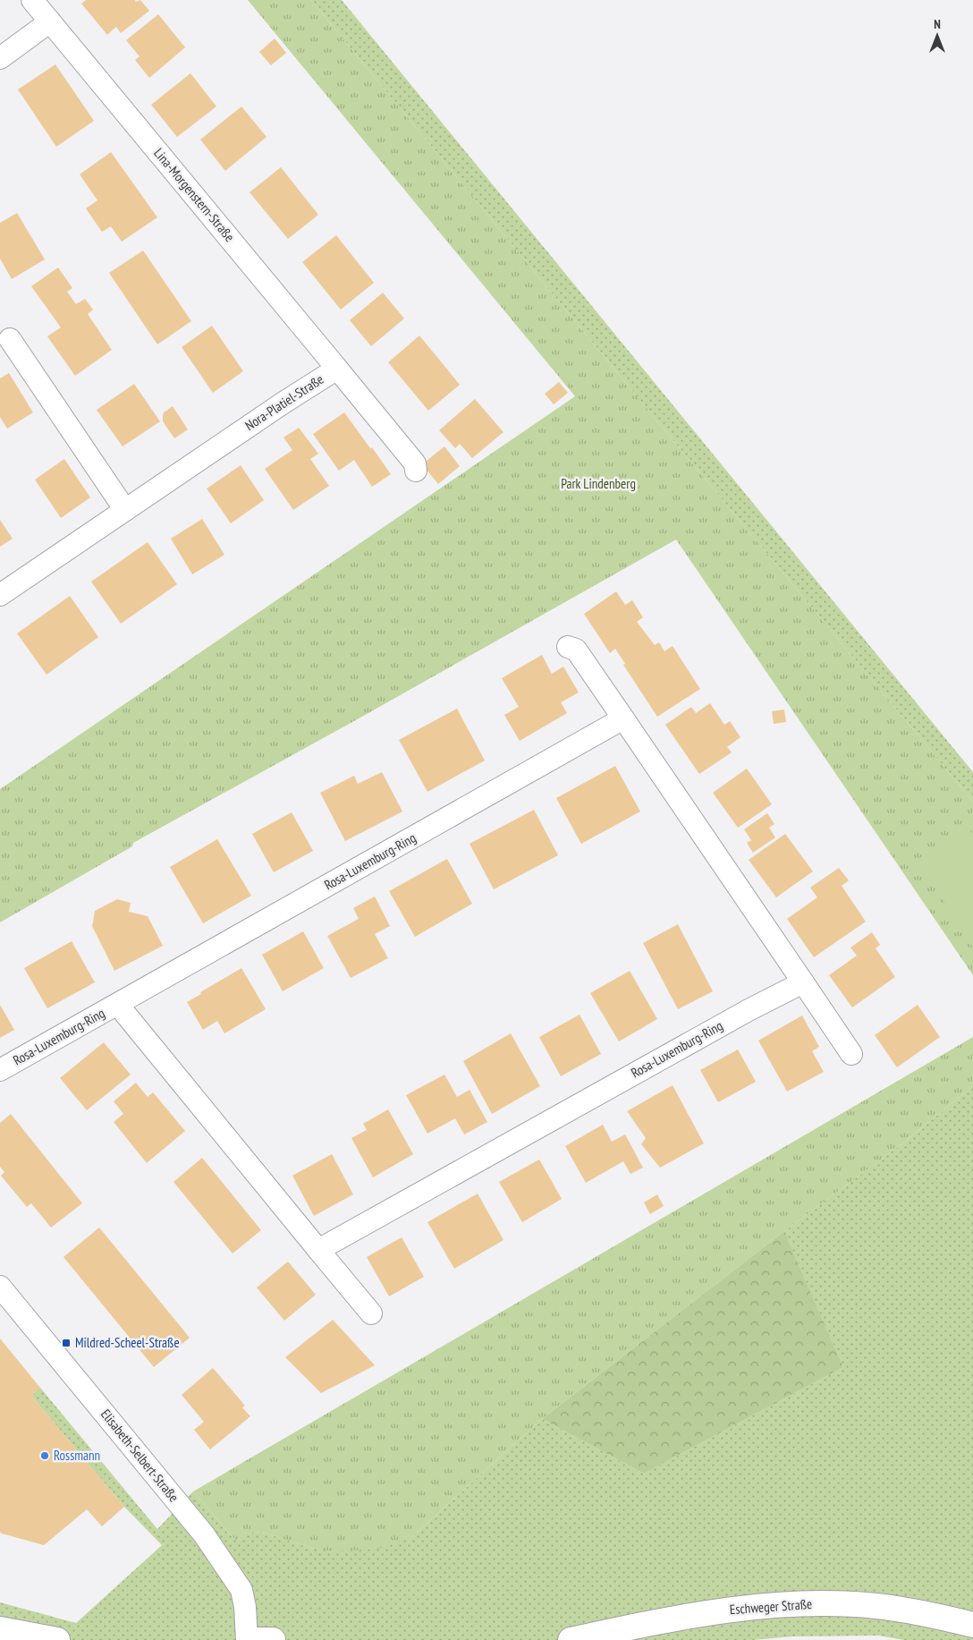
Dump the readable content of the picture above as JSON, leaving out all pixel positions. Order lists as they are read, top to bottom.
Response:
{
  "streets": {
    "main road": ["Eschweger Straße"],
    "street": [
      "Lina-Morgenstern-Straße",
      "Nora-Platiel-Straße",
      "Rosa-Luxemburg-Ring",
      "Elisabeth-Selbert-Straße"
    ]
  },
  "crossings": [
    ["Lina-Morgenstern-Straße", "Nora-Platiel-Straße"]
  ],
  "parks": ["Park Lindenberg"],
  "places": {
    "transit": ["Mildred-Scheel-Straße"],
    "other": ["Rossmann"]
  },
  "north": "top"
}
